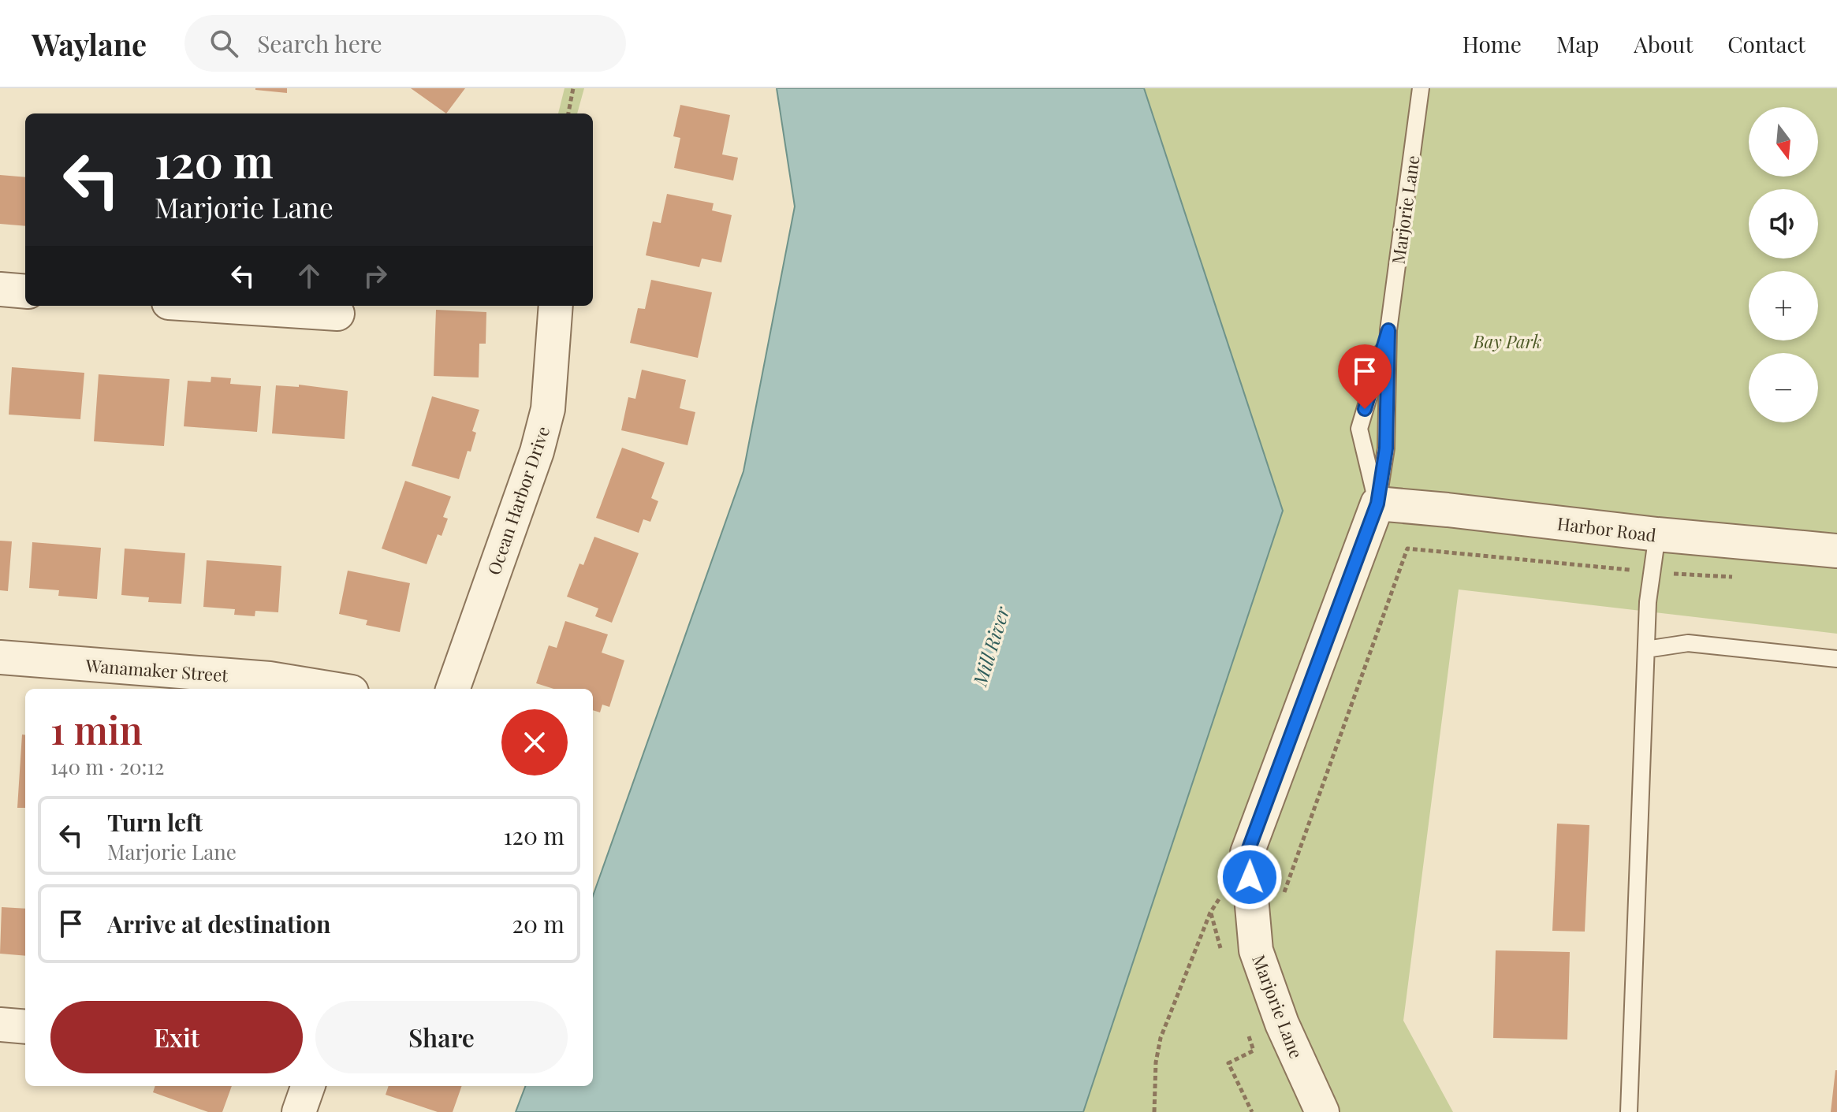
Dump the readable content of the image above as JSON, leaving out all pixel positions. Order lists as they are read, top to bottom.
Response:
{
  "streets": {
    "street": [
      "Marjorie Lane",
      "Ocean Harbor Drive",
      "Harbor Road",
      "Wanamaker Street"
    ]
  },
  "crossings": [
    ["Marjorie Lane", "Harbor Road"]
  ],
  "water": ["Mill River"],
  "parks": ["Bay Park"],
  "north": "bottom",
  "page": {
    "header": "Waylane",
    "search": "Search here",
    "nav": [
      "Home",
      "Map",
      "About",
      "Contact"
    ],
    "map_buttons": ["+", "−"],
    "turn": ["120 m", "Marjorie Lane"],
    "heading": ["1 min", "140 m · 20:12"],
    "list": [
      {
        "name": "Turn left",
        "note": "Marjorie Lane",
        "value": "120 m"
      },
      {
        "name": "Arrive at destination",
        "value": "20 m"
      }
    ],
    "buttons": ["Exit", "Share"]
  }
}
